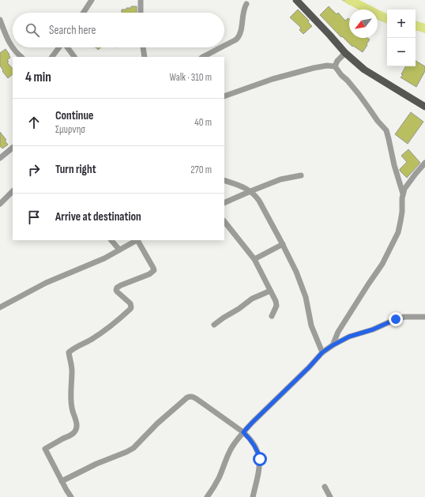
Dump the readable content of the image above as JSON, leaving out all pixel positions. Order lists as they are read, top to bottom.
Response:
{
  "north": "bottom left",
  "page": {
    "map_buttons": ["+", "−"],
    "search": "Search here",
    "heading": ["4 min", "Walk · 310 m"],
    "list": [
      ["Continue", "Σμυρνησ", "40 m"],
      ["Turn right", "270 m"],
      "Arrive at destination"
    ]
  }
}
